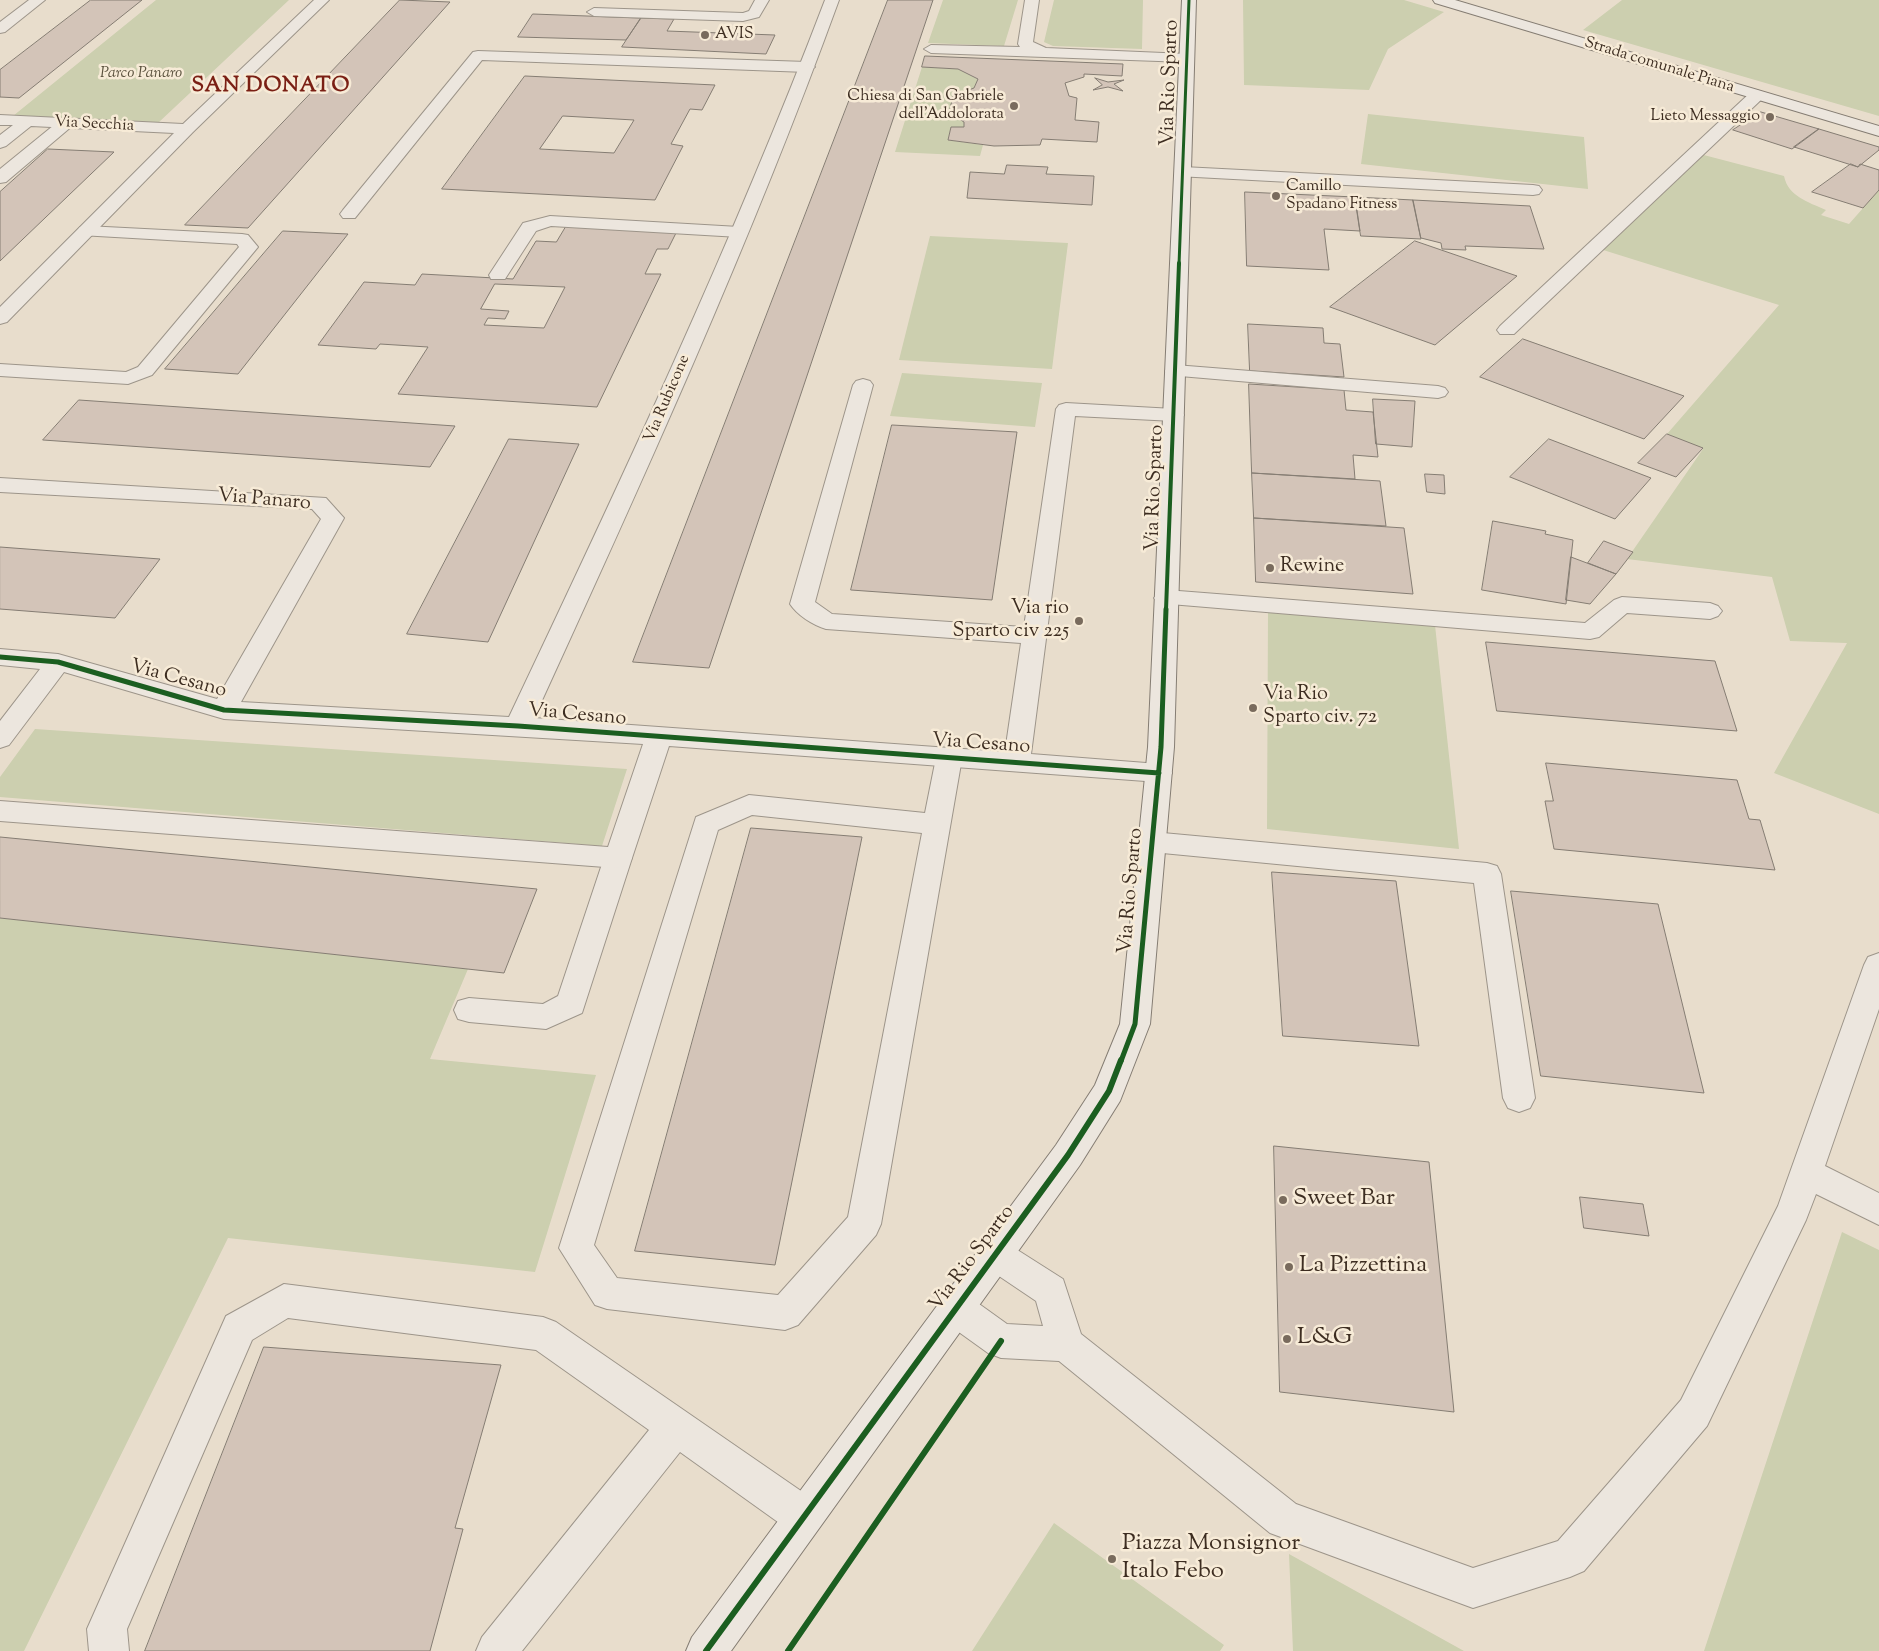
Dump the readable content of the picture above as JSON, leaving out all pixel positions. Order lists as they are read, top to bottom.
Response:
{
  "streets": {
    "street": [
      "Strada comunale Piana",
      "Via Rio Sparto",
      "Via Secchia",
      "Via Rubicone",
      "Via Panaro",
      "Via Cesano"
    ]
  },
  "crossings": [
    ["Via Rio Sparto", "Via Cesano"],
    ["Via Rubicone", "Via Cesano"],
    ["Via Panaro", "Via Cesano"]
  ],
  "districts": ["SAN DONATO"],
  "parks": ["Parco Panaro"],
  "places": [
    "AVIS",
    "Chiesa di San Gabriele dell'Addolorata",
    "Lieto Messaggio",
    "Camillo Spadano Fitness",
    "Rewine",
    "Via rio Sparto civ 225",
    "Via Rio Sparto civ. 72",
    "Sweet Bar",
    "La Pizzettina",
    "L&G",
    "Piazza Monsignor Italo Febo"
  ]
}
